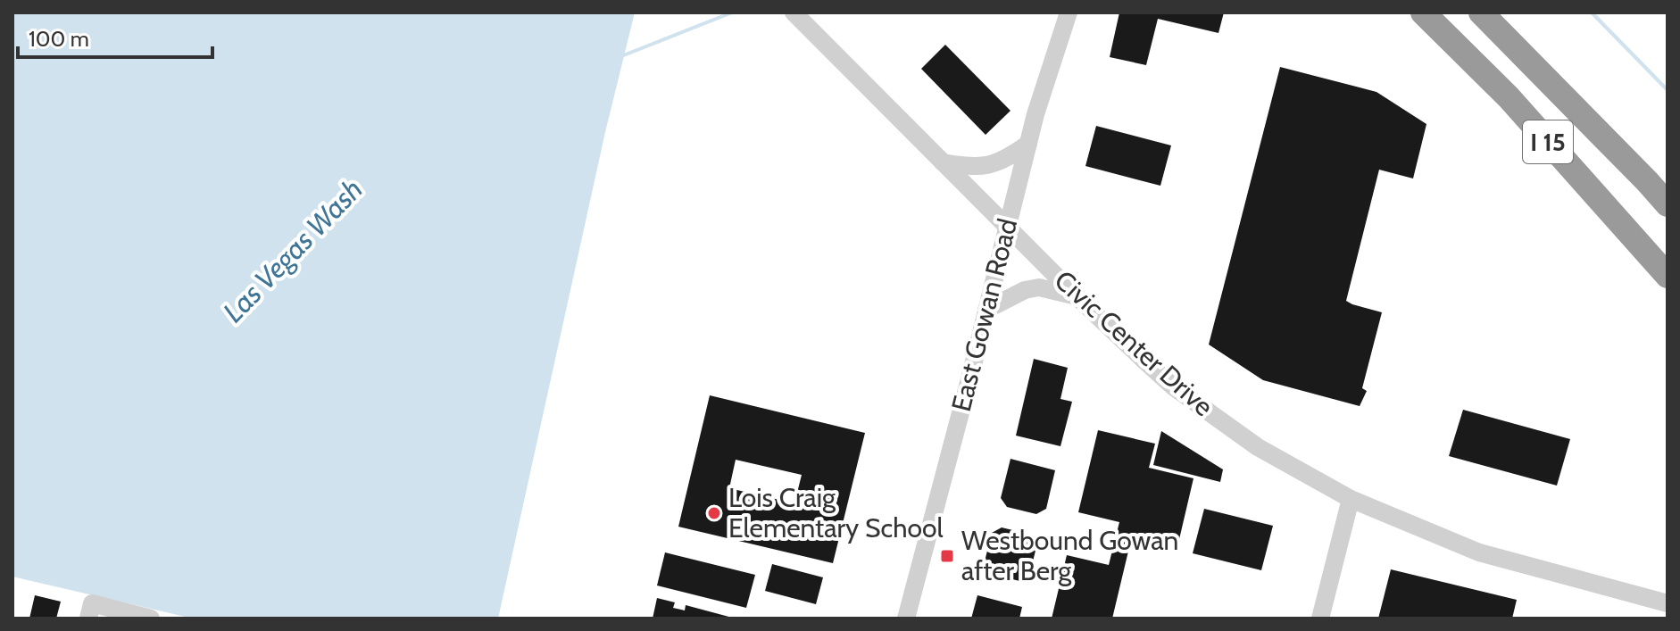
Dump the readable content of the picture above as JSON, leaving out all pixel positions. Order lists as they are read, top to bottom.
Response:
{
  "streets": {
    "highway": ["I 15"],
    "street": ["East Gowan Road", "Civic Center Drive"]
  },
  "crossings": [
    ["East Gowan Road", "Civic Center Drive"]
  ],
  "water": ["Las Vegas Wash"],
  "places": {
    "other": ["Lois Craig Elementary School"],
    "transit": ["Westbound Gowan after Berg"]
  },
  "scale_bar": "100 m"
}
